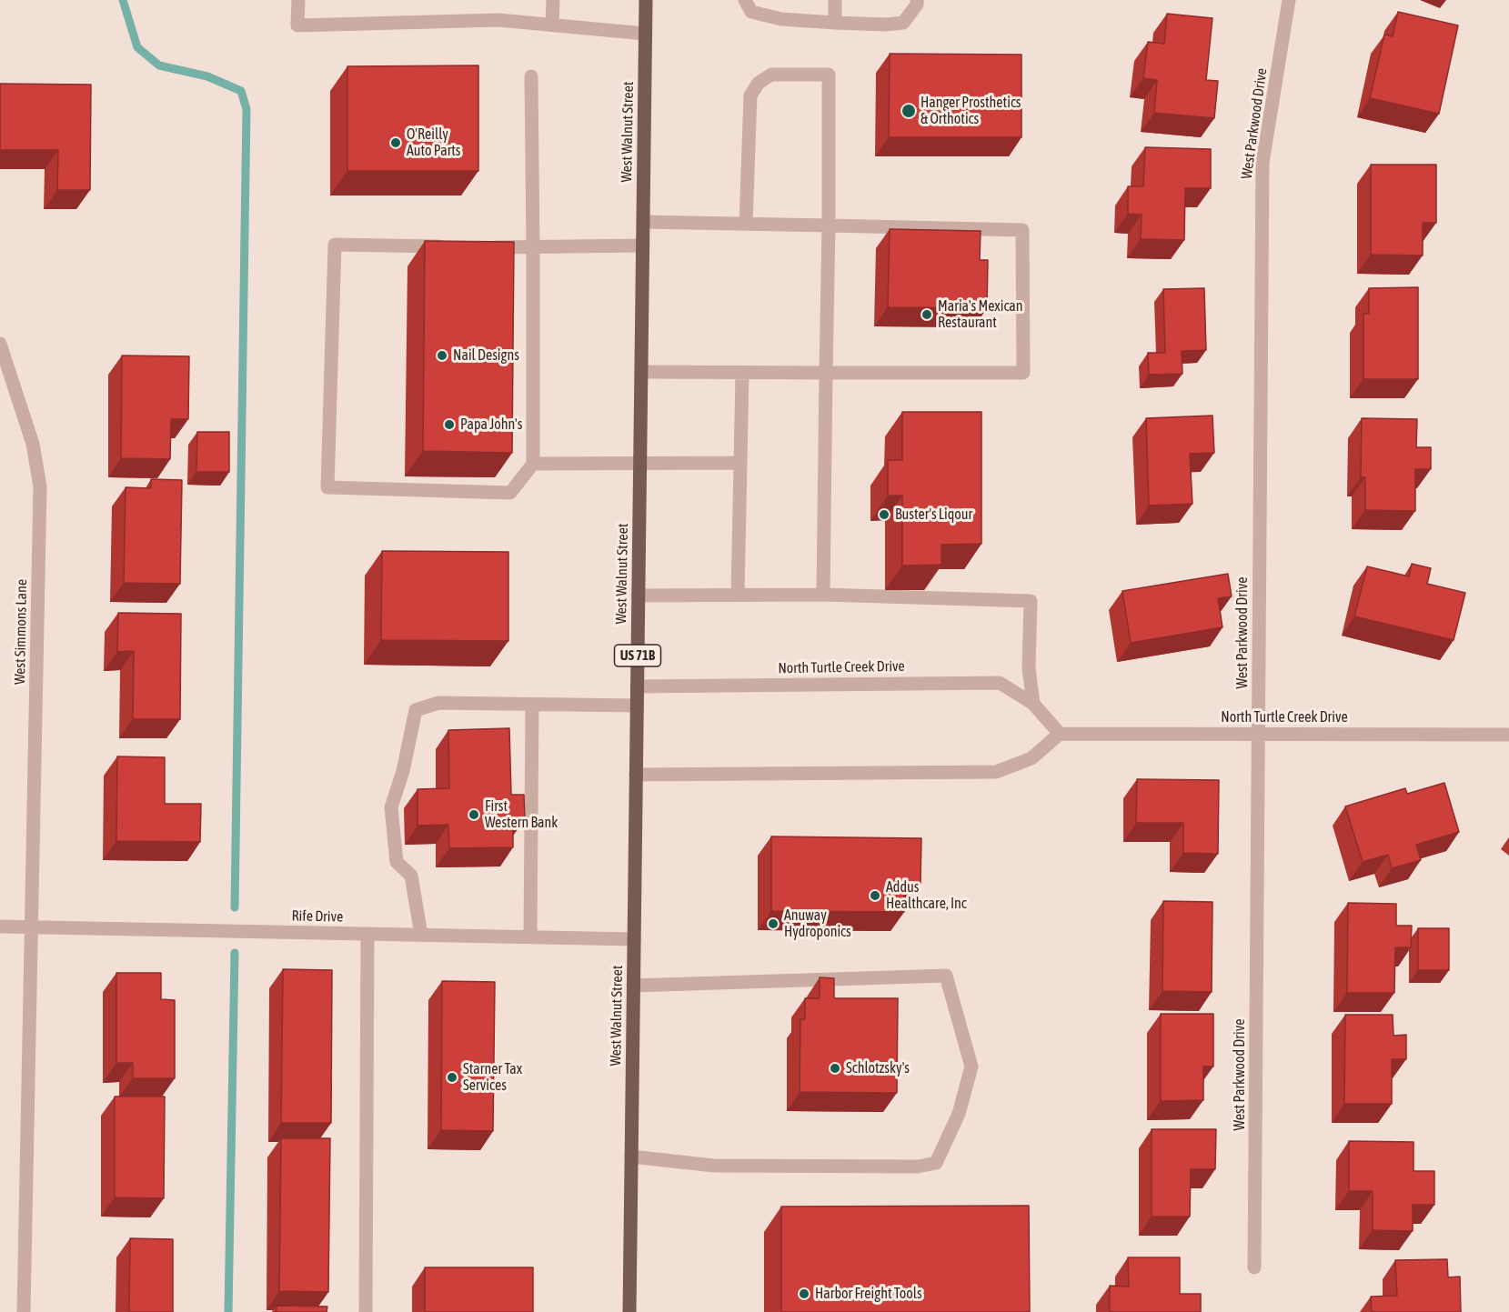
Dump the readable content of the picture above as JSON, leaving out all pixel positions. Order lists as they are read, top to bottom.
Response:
{
  "streets": {
    "main road": ["West Walnut Street", "US 71B"],
    "street": [
      "West Parkwood Drive",
      "West Simmons Lane",
      "North Turtle Creek Drive",
      "Rife Drive"
    ]
  },
  "crossings": [
    ["West Parkwood Drive", "North Turtle Creek Drive"],
    ["West Walnut Street", "North Turtle Creek Drive"],
    ["West Walnut Street", "Rife Drive"],
    ["West Simmons Lane", "Rife Drive"]
  ],
  "places": [
    "Hanger Prosthetics & Orthotics",
    "O'Reilly Auto Parts",
    "Maria's Mexican Restaurant",
    "Nail Designs",
    "Papa John's",
    "Buster's Liqour",
    "First Western Bank",
    "Addus Healthcare, Inc",
    "Anuway Hydroponics",
    "Schlotzsky's",
    "Starner Tax Services",
    "Harbor Freight Tools"
  ]
}
